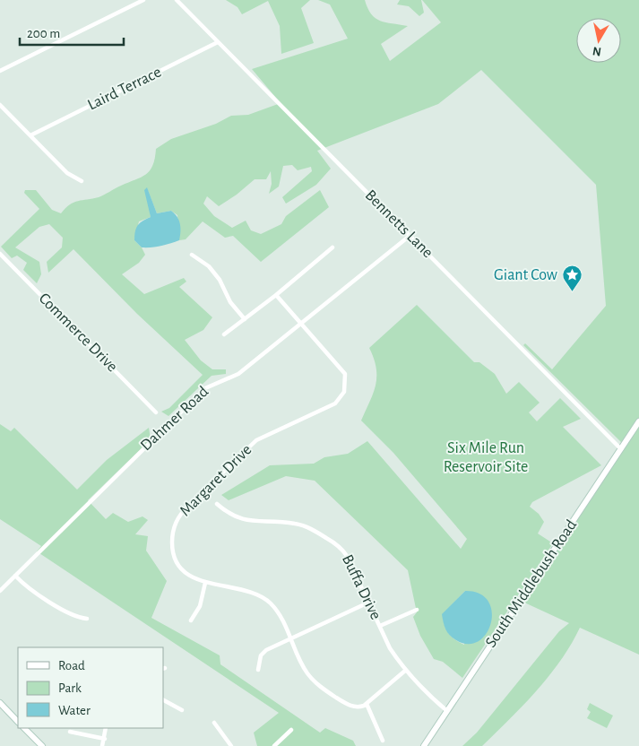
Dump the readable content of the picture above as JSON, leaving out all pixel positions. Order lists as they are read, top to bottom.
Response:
{
  "streets": {
    "street": [
      "Laird Terrace",
      "Bennetts Lane",
      "Commerce Drive",
      "Dahmer Road",
      "Margaret Drive",
      "South Middlebush Road",
      "Buffa Drive"
    ]
  },
  "crossings": [
    ["Laird Terrace", "Bennetts Lane"],
    ["Bennetts Lane", "Dahmer Road"],
    ["Bennetts Lane", "South Middlebush Road"],
    ["Dahmer Road", "Margaret Drive"],
    ["South Middlebush Road", "Buffa Drive"]
  ],
  "parks": ["Six Mile Run Reservoir Site"],
  "places": {
    "place": ["Giant Cow"]
  },
  "legend": ["Road", "Park", "Water"],
  "scale_bar": "200 m",
  "north": "bottom"
}
